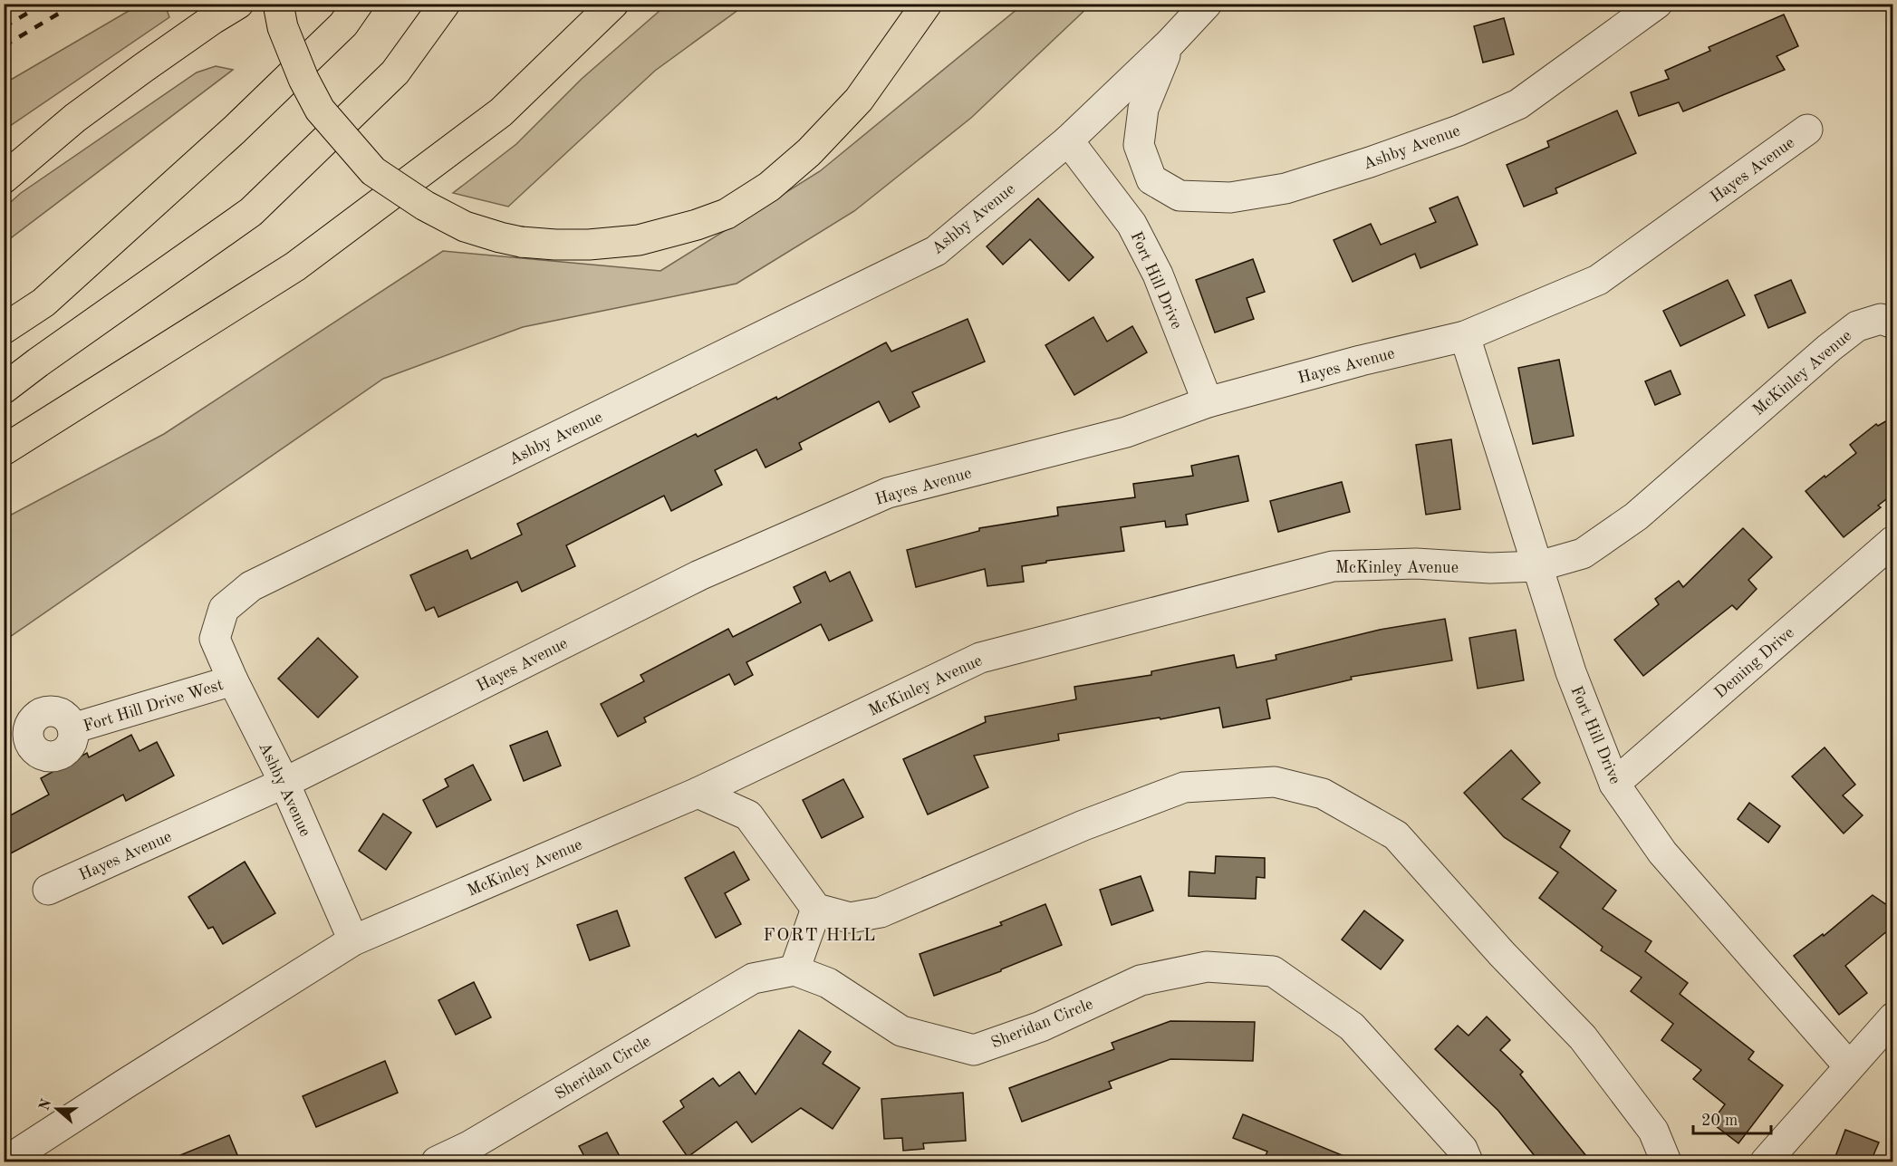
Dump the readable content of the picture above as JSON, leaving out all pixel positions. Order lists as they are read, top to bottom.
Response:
{
  "streets": {
    "street": [
      "Ashby Avenue",
      "Hayes Avenue",
      "Fort Hill Drive",
      "McKinley Avenue",
      "Deming Drive",
      "Fort Hill Drive West",
      "Sheridan Circle"
    ]
  },
  "crossings": [
    ["Ashby Avenue", "Hayes Avenue"],
    ["Ashby Avenue", "Fort Hill Drive"],
    ["Ashby Avenue", "McKinley Avenue"],
    ["Ashby Avenue", "Fort Hill Drive West"],
    ["Hayes Avenue", "Fort Hill Drive"],
    ["Fort Hill Drive", "McKinley Avenue"],
    ["Fort Hill Drive", "Deming Drive"]
  ],
  "districts": ["FORT HILL"],
  "scale_bar": "20 m",
  "north": "left"
}
